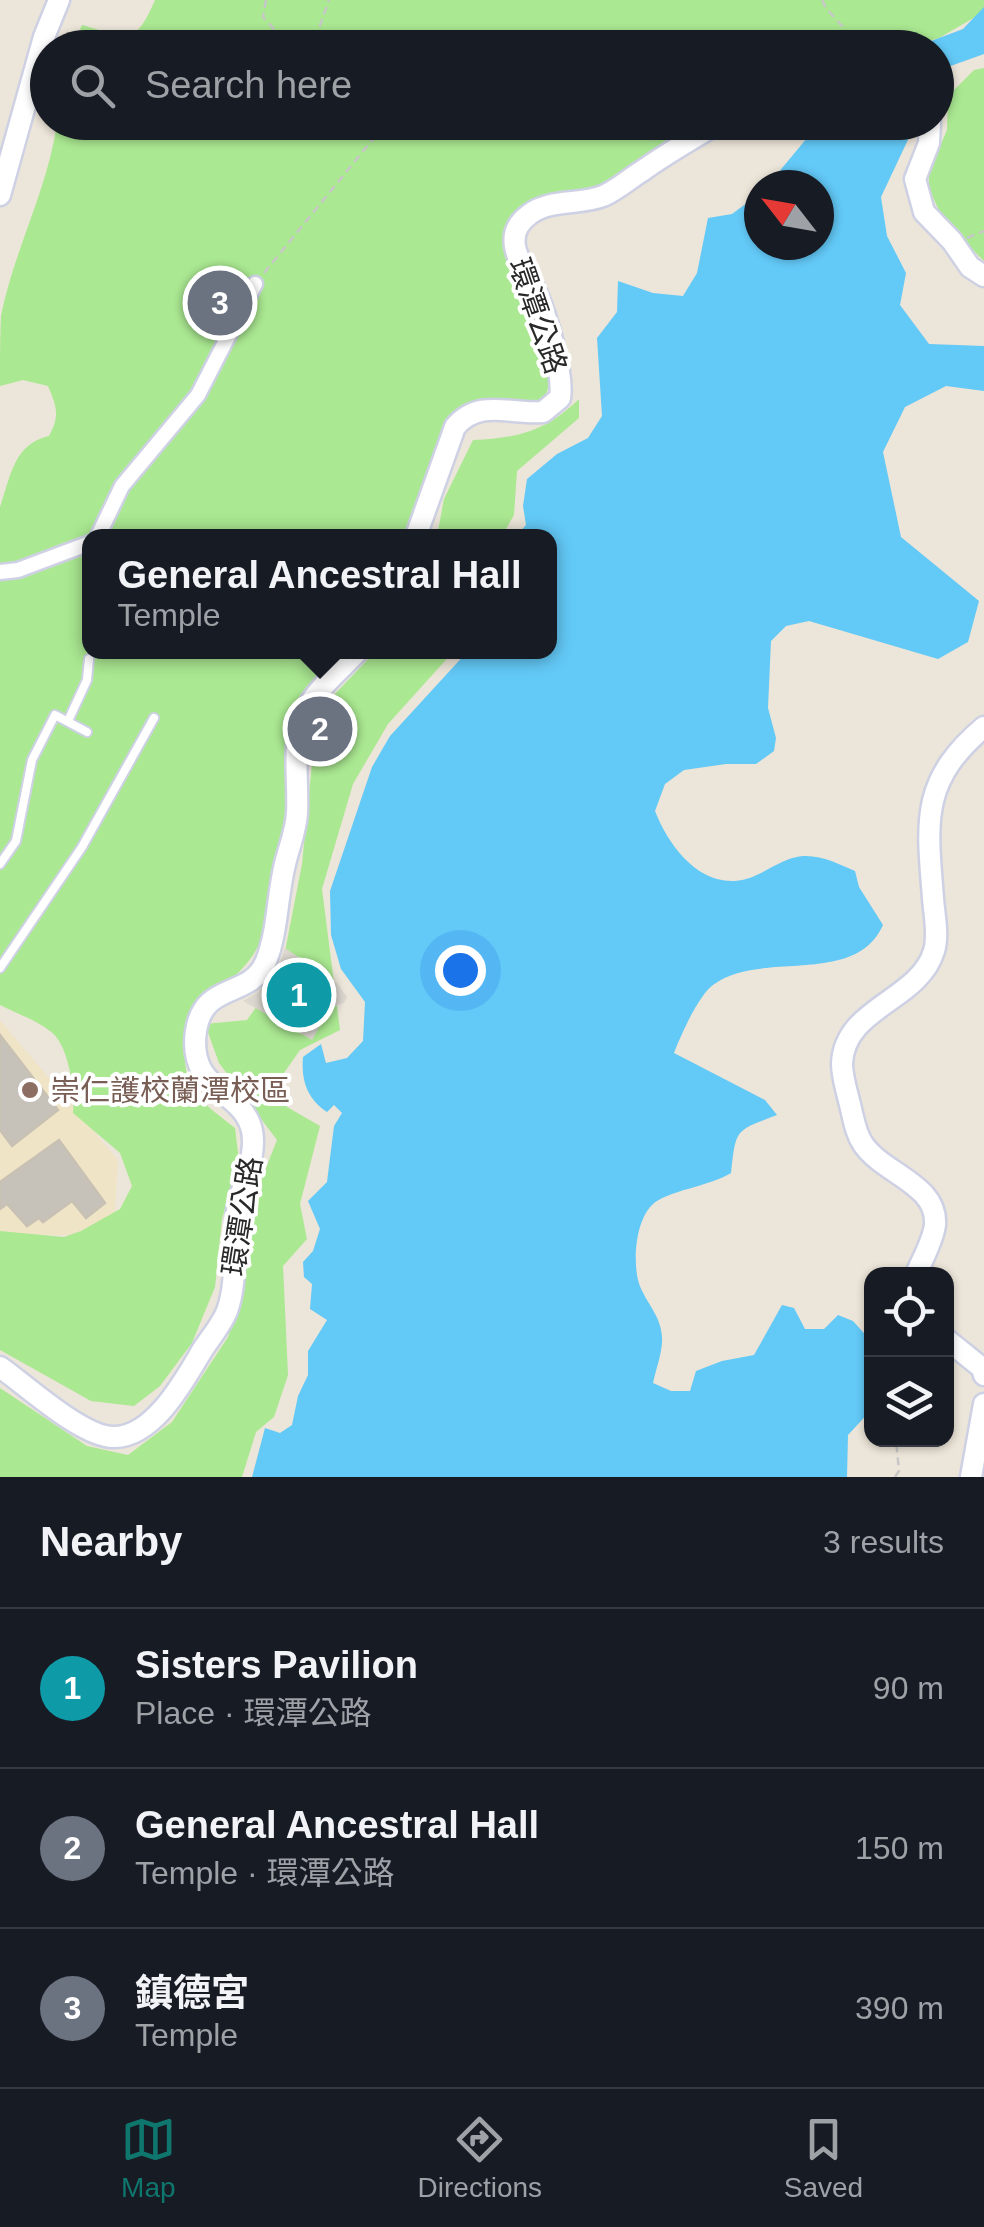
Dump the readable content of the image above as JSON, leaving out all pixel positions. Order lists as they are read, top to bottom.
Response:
{
  "streets": {
    "street": ["環潭公路"]
  },
  "places": ["崇仁護校蘭潭校區"],
  "north": "top left",
  "page": {
    "search": "Search here",
    "pins": ["3", "2", "1"],
    "popup": ["General Ancestral Hall", "Temple"],
    "heading": ["Nearby", "3 results"],
    "list": [
      {
        "mark": "1",
        "name": "Sisters Pavilion",
        "note": "Place · 環潭公路",
        "value": "90 m"
      },
      {
        "mark": "2",
        "name": "General Ancestral Hall",
        "note": "Temple · 環潭公路",
        "value": "150 m"
      },
      {
        "mark": "3",
        "name": "鎮德宮",
        "note": "Temple",
        "value": "390 m"
      }
    ],
    "nav": ["Map", "Directions", "Saved"]
  }
}
